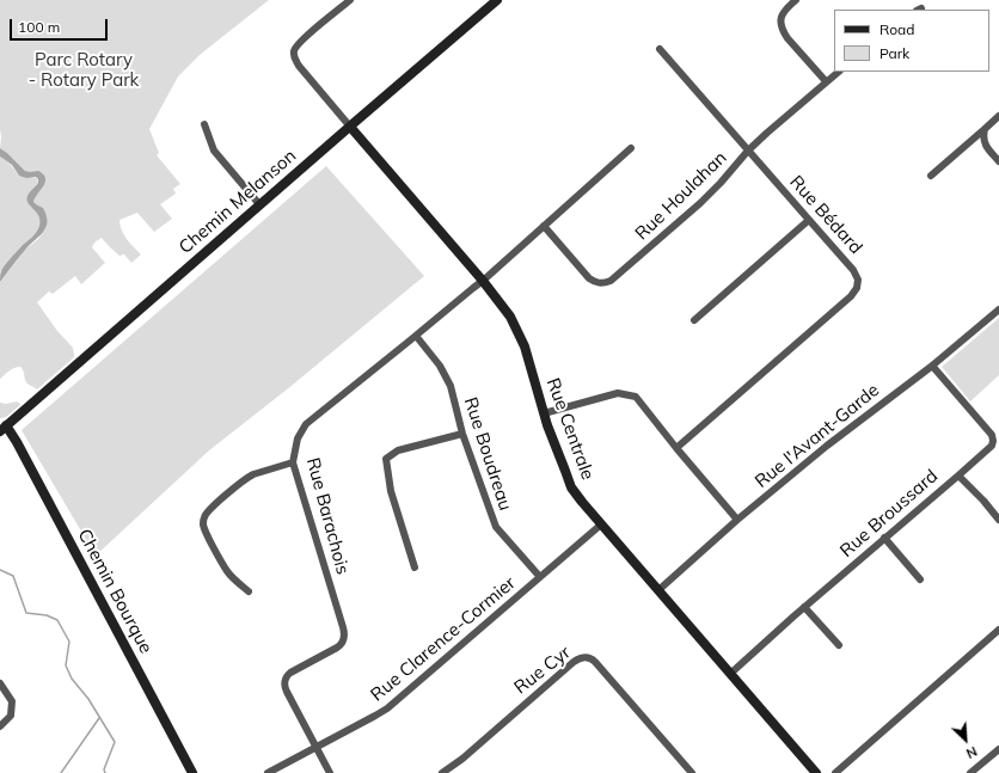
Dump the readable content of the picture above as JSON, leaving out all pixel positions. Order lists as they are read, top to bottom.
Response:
{
  "streets": {
    "street": [
      "Rue Houlahan",
      "Chemin Melanson",
      "Rue Bédard",
      "Rue Centrale",
      "Rue l'Avant-Garde",
      "Rue Boudreau",
      "Rue Broussard",
      "Rue Barachois",
      "Chemin Bourque",
      "Rue Clarence-Cormier",
      "Rue Cyr"
    ]
  },
  "crossings": [
    ["Rue Houlahan", "Rue Bédard"],
    ["Rue Houlahan", "Rue Barachois"],
    ["Chemin Melanson", "Rue Centrale"],
    ["Chemin Melanson", "Chemin Bourque"],
    ["Rue Centrale", "Rue l'Avant-Garde"],
    ["Rue Centrale", "Rue Broussard"],
    ["Rue Centrale", "Rue Barachois"],
    ["Rue Centrale", "Rue Clarence-Cormier"],
    ["Rue l'Avant-Garde", "Rue Broussard"],
    ["Rue Boudreau", "Rue Barachois"],
    ["Rue Boudreau", "Rue Clarence-Cormier"],
    ["Rue Barachois", "Rue Clarence-Cormier"]
  ],
  "parks": ["Parc Rotary - Rotary Park"],
  "legend": ["Road", "Park"],
  "scale_bar": "100 m",
  "north": "bottom right"
}
